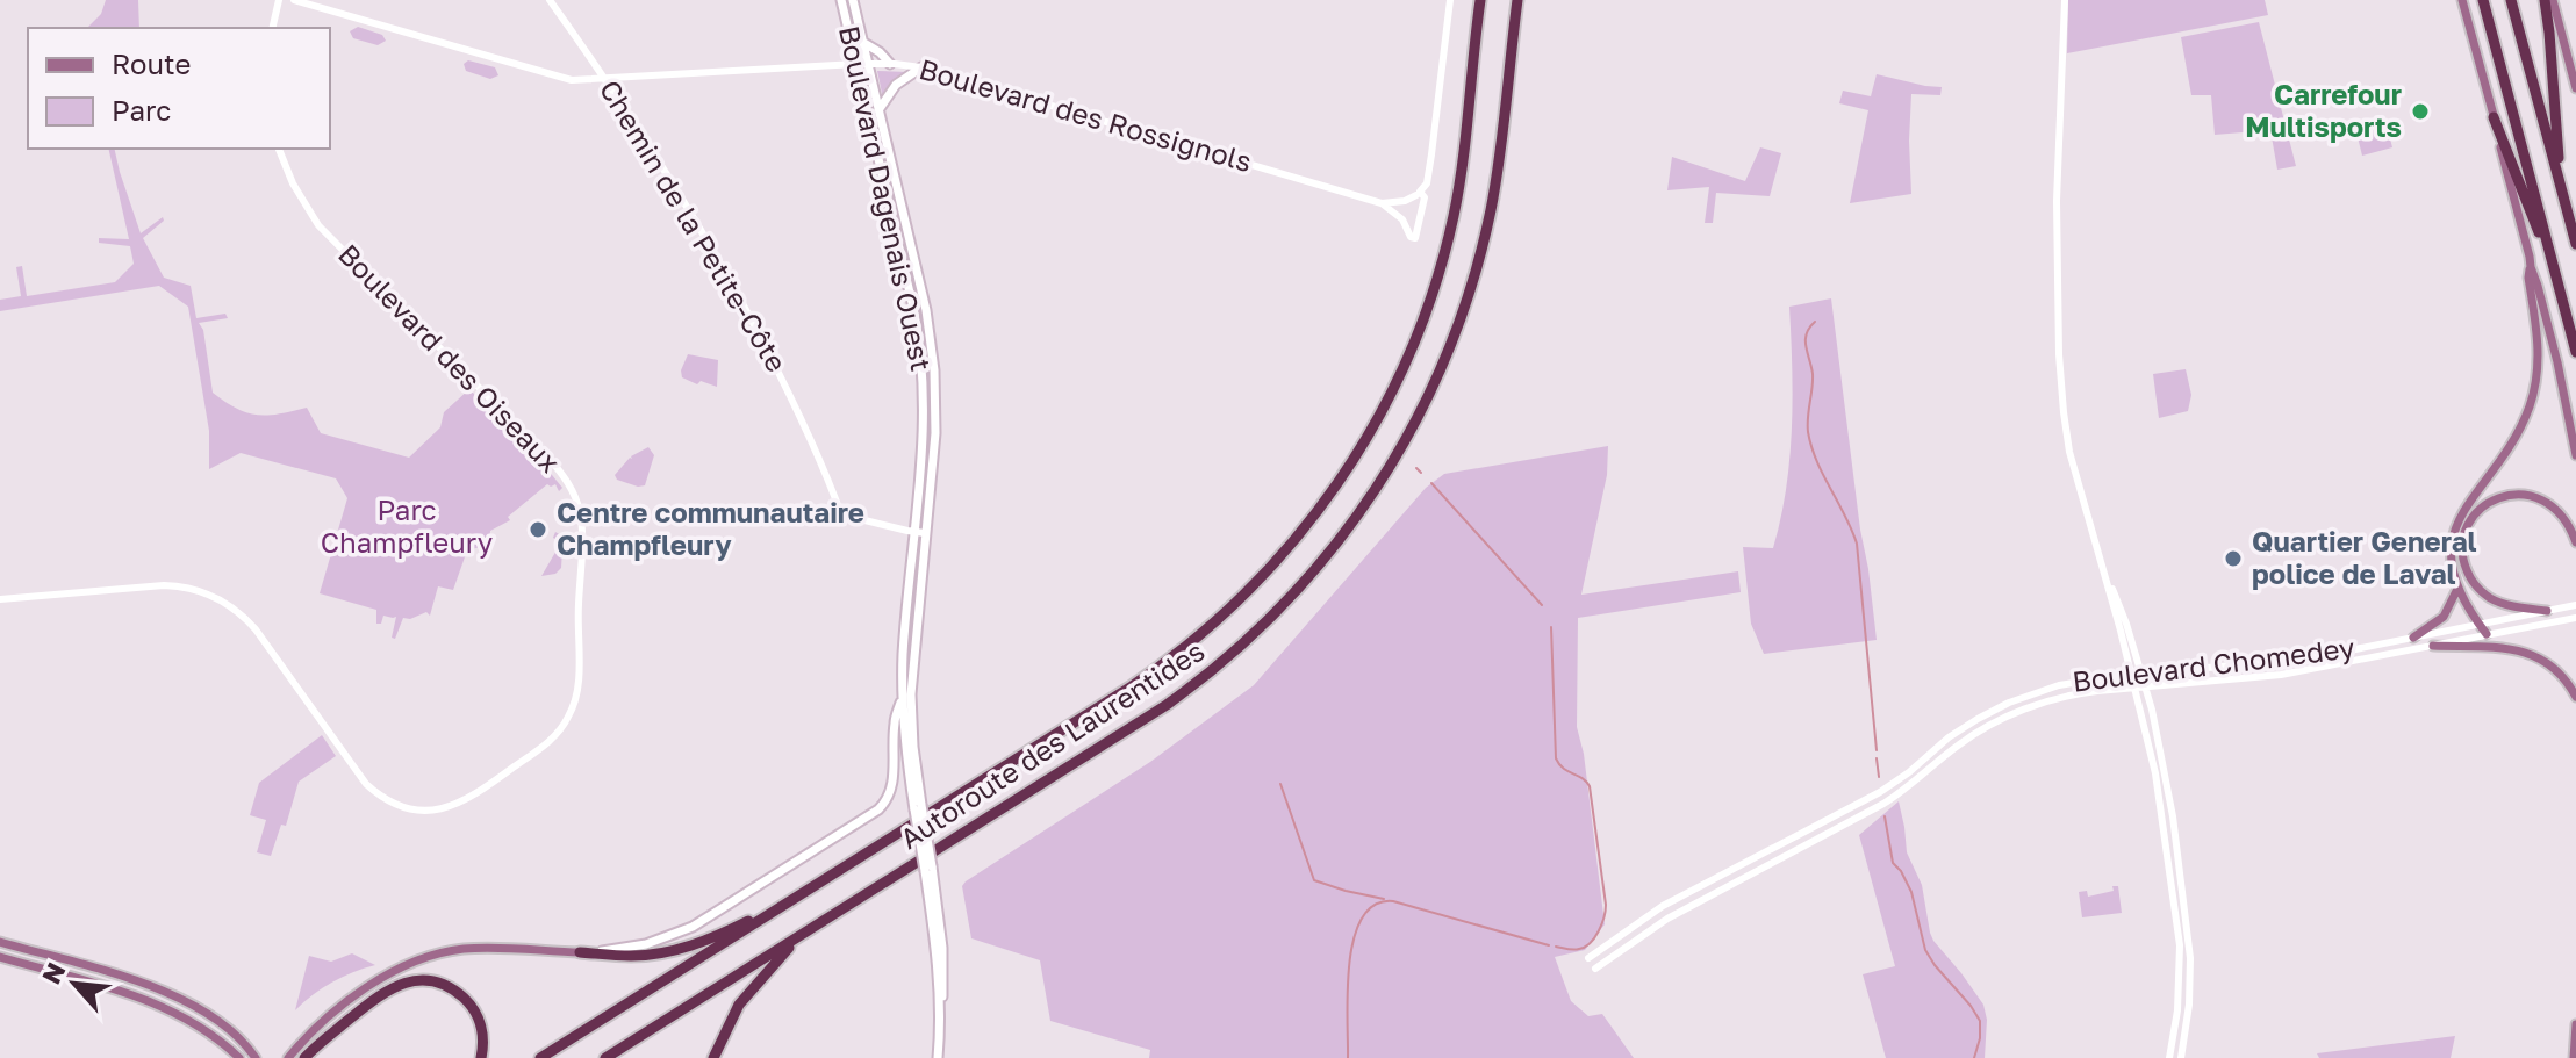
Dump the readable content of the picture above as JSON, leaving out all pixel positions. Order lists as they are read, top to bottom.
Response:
{
  "streets": {
    "highway": ["Autoroute des Laurentides"],
    "main road": ["Boulevard Dagenais Ouest"],
    "street": [
      "Boulevard des Rossignols",
      "Chemin de la Petite-Côte",
      "Boulevard des Oiseaux",
      "Boulevard Chomedey"
    ]
  },
  "crossings": [
    ["Boulevard des Rossignols", "Boulevard Dagenais Ouest"],
    ["Boulevard des Rossignols", "Chemin de la Petite-Côte"],
    ["Boulevard Dagenais Ouest", "Chemin de la Petite-Côte"]
  ],
  "parks": ["Parc Champfleury"],
  "places": ["Carrefour Multisports", "Centre communautaire Champfleury", "Quartier General police de Laval"],
  "legend": ["Route", "Parc"],
  "north": "top left"
}
